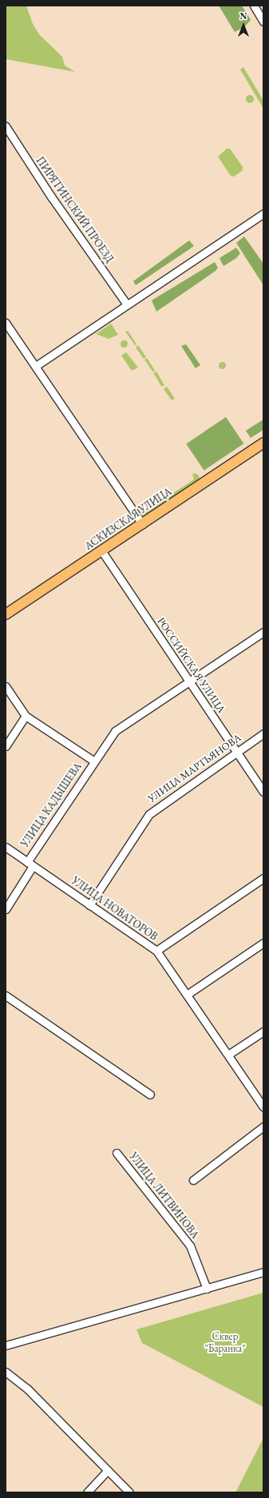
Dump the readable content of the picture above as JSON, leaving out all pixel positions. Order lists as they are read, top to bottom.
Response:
{
  "streets": {
    "main road": ["АСКИЗСКАЯ УЛИЦА"],
    "street": [
      "ПИРЯТИНСКИЙ ПРОЕЗД",
      "РОССИЙСКАЯ УЛИЦА",
      "УЛИЦА МАРТЬЯНОВА",
      "УЛИЦА КАДЫШЕВА",
      "УЛИЦА НОВАТОРОВ",
      "УЛИЦА ЛИТВИНОВА"
    ]
  },
  "crossings": [
    ["АСКИЗСКАЯ УЛИЦА", "РОССИЙСКАЯ УЛИЦА"],
    ["РОССИЙСКАЯ УЛИЦА", "УЛИЦА МАРТЬЯНОВА"],
    ["РОССИЙСКАЯ УЛИЦА", "УЛИЦА КАДЫШЕВА"],
    ["УЛИЦА МАРТЬЯНОВА", "УЛИЦА НОВАТОРОВ"],
    ["УЛИЦА КАДЫШЕВА", "УЛИЦА НОВАТОРОВ"]
  ],
  "parks": ["Сквер \"Баранка\""],
  "north": "top"
}
